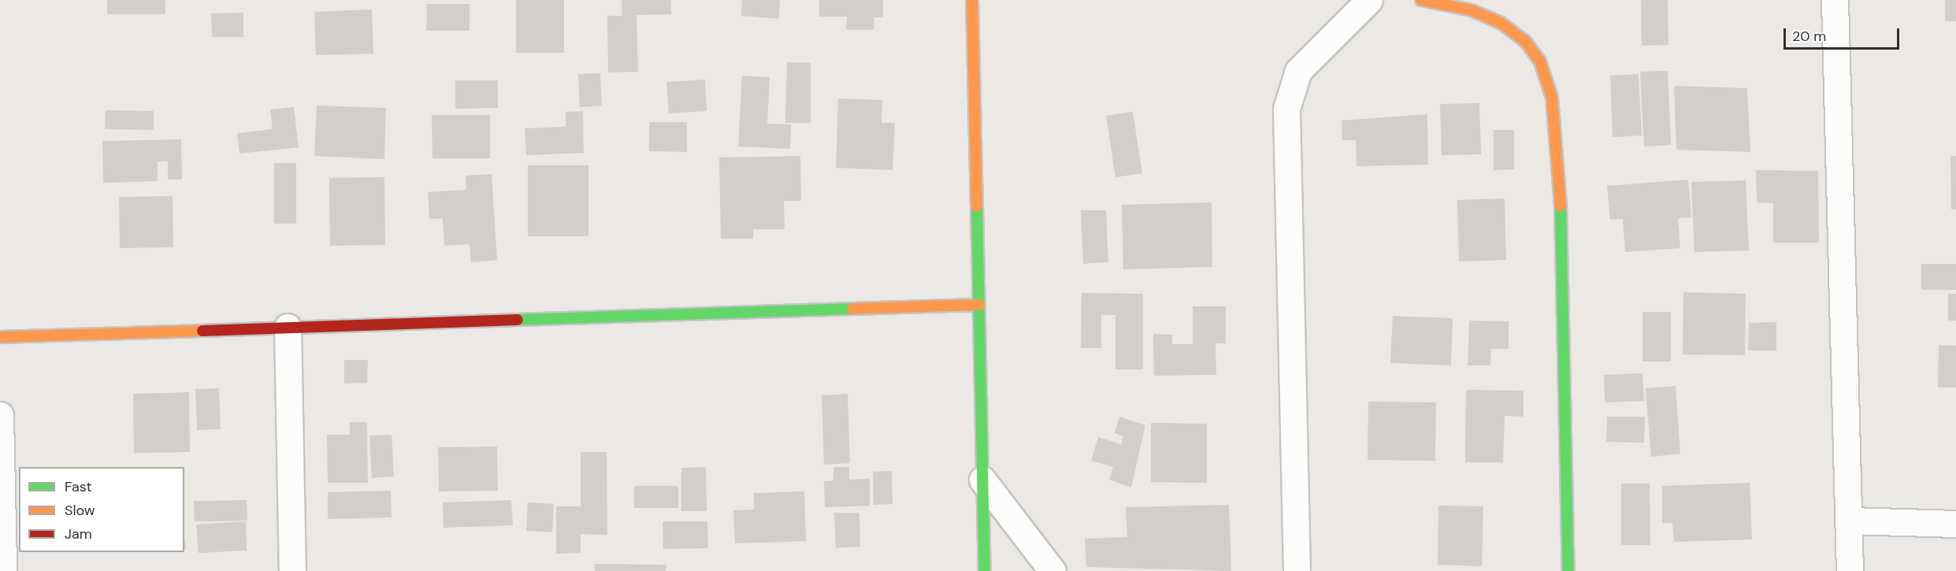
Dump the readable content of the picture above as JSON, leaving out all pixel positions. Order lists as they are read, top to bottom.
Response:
{
  "legend": ["Fast", "Slow", "Jam"],
  "scale_bar": "20 m"
}
